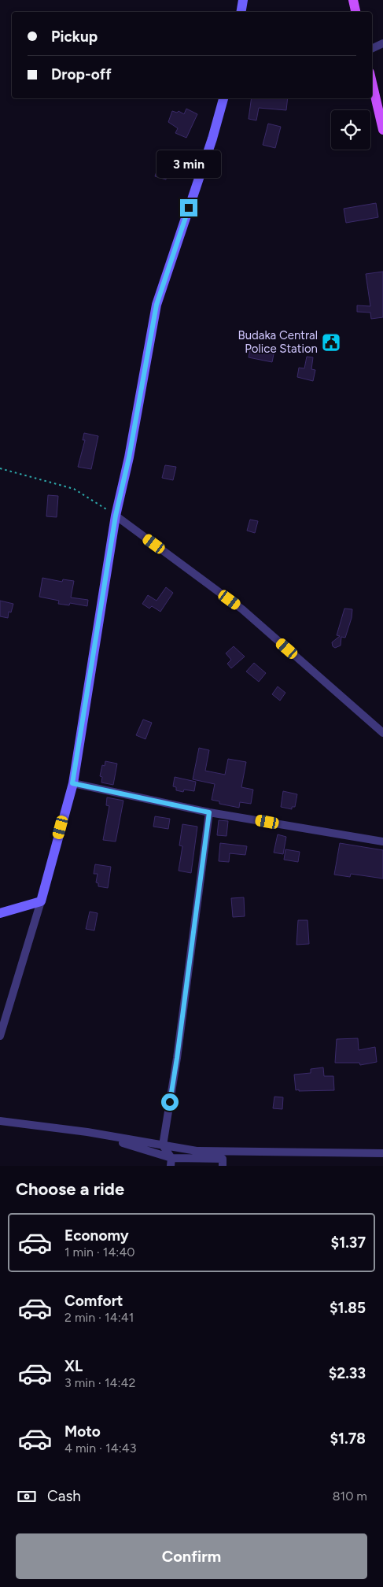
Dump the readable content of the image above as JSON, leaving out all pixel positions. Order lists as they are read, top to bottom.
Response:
{
  "places": {
    "public building": ["Budaka Central Police Station"]
  },
  "page": {
    "banner": ["Pickup", "Drop-off"],
    "bubble": "3 min",
    "heading": "Choose a ride",
    "list": [
      {
        "name": "Economy",
        "note": "1 min · 14:40",
        "value": "$1.37"
      },
      {
        "name": "Comfort",
        "note": "2 min · 14:41",
        "value": "$1.85"
      },
      {
        "name": "XL",
        "note": "3 min · 14:42",
        "value": "$2.33"
      },
      {
        "name": "Moto",
        "note": "4 min · 14:43",
        "value": "$1.78"
      }
    ],
    "pay": ["Cash", "810 m"],
    "buttons": "Confirm"
  }
}
